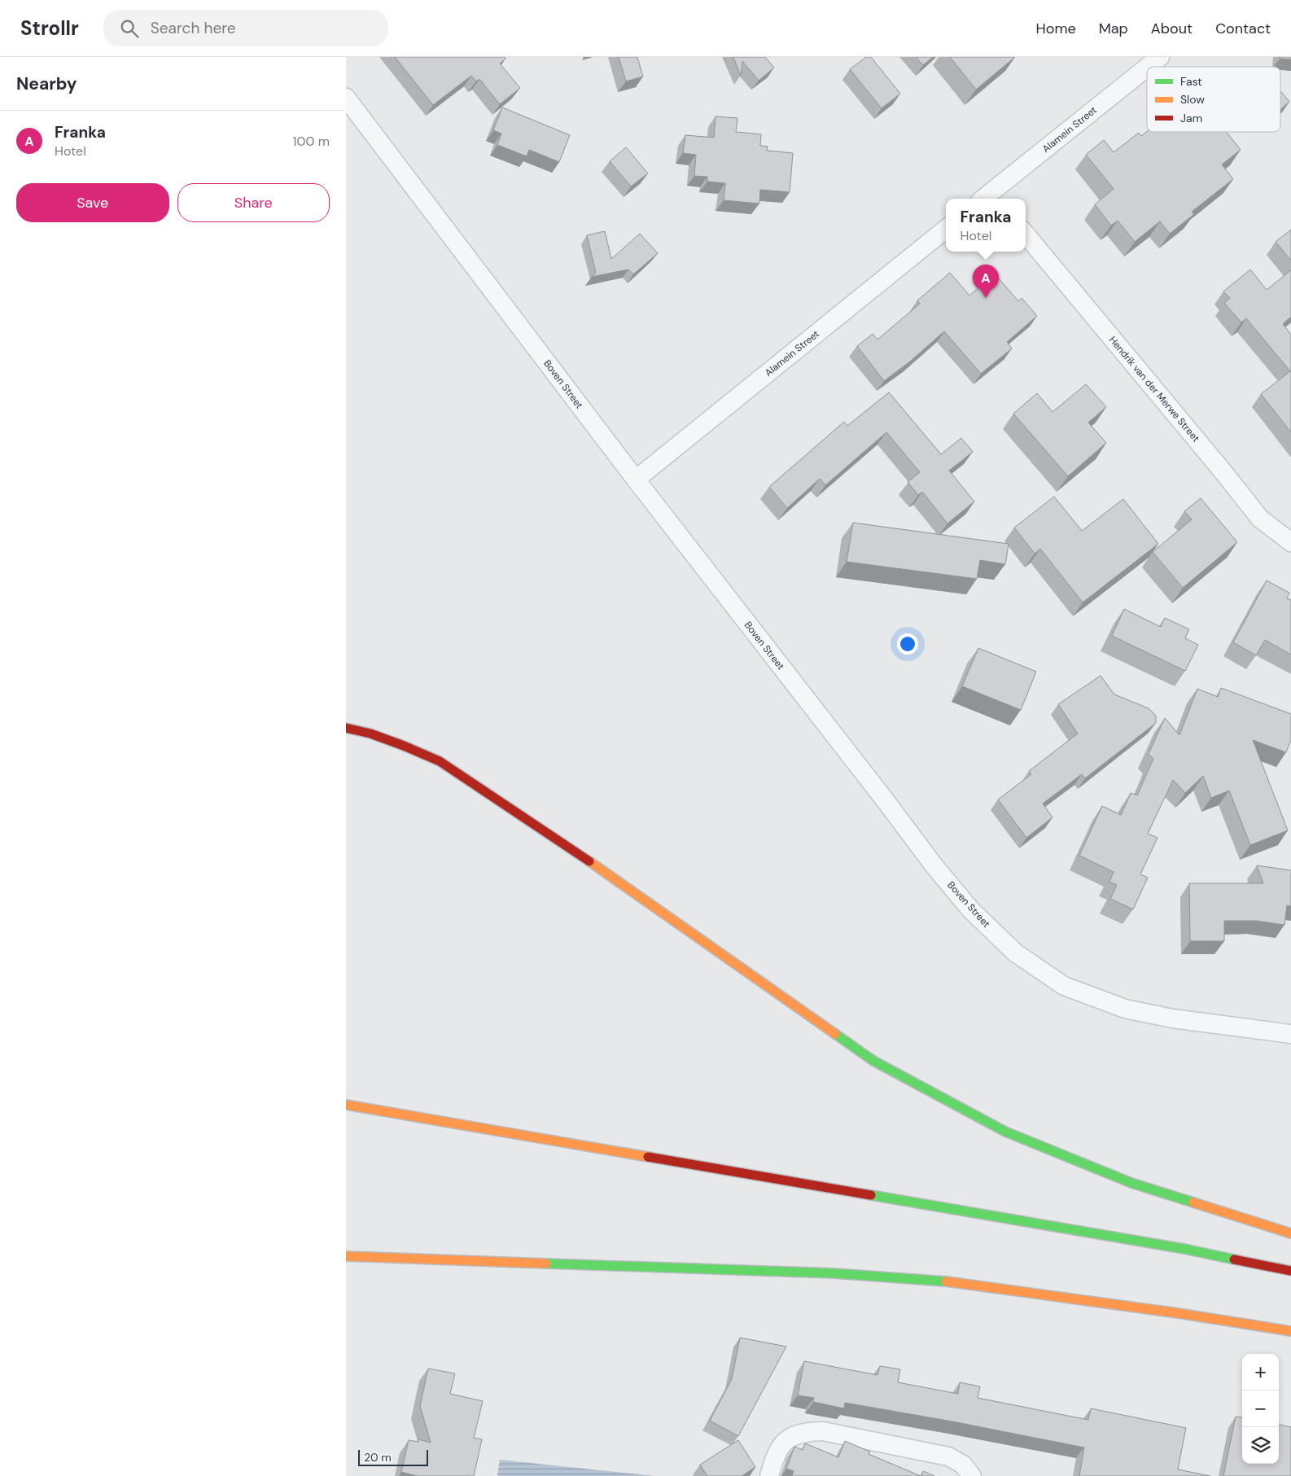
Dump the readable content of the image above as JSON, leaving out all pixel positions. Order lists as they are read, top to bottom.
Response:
{
  "streets": {
    "street": ["Alamein Street", "Boven Street", "Hendrik van der Merwe Street"]
  },
  "crossings": [
    ["Alamein Street", "Boven Street"]
  ],
  "legend": ["Fast", "Slow", "Jam"],
  "scale_bar": "20 m",
  "page": {
    "header": "Strollr",
    "search": "Search here",
    "nav": [
      "Home",
      "Map",
      "About",
      "Contact"
    ],
    "heading": "Nearby",
    "list": [
      {
        "mark": "A",
        "name": "Franka",
        "note": "Hotel",
        "value": "100 m"
      }
    ],
    "buttons": ["Save", "Share"],
    "popup": ["Franka", "Hotel"],
    "pins": "A",
    "map_buttons": ["+", "−"],
    "scale": "20 m"
  }
}
